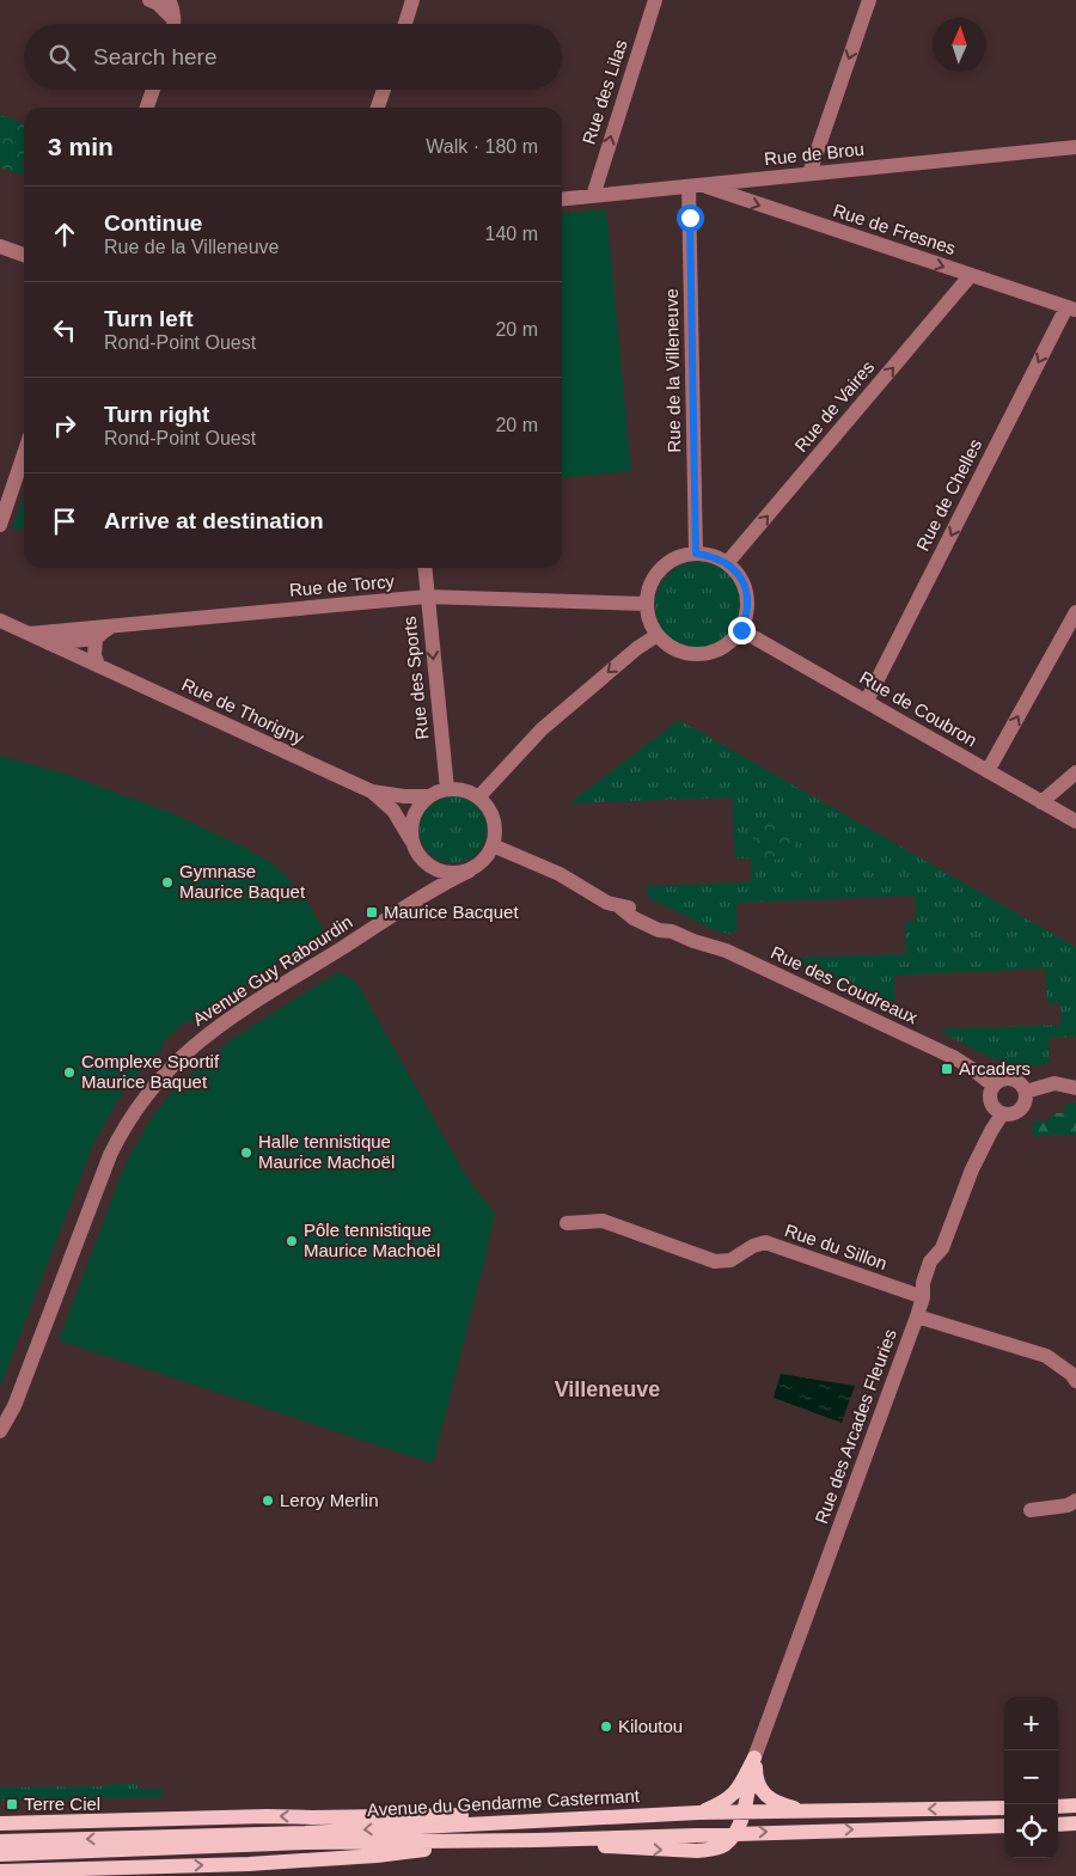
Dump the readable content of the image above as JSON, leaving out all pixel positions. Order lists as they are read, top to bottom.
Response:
{
  "streets": {
    "main road": ["Avenue du Gendarme Castermant"],
    "street": [
      "Rue des Lilas",
      "Rue de Brou",
      "Rue de Fresnes",
      "Rue de la Villeneuve",
      "Rue de Vaires",
      "Rue de Chelles",
      "Rue de Torcy",
      "Rue des Sports",
      "Rue de Coubron",
      "Rue de Thorigny",
      "Avenue Guy Rabourdin",
      "Rue des Coudreaux",
      "Rue du Sillon",
      "Rue des Arcades Fleuries"
    ]
  },
  "crossings": [
    ["Rue des Lilas", "Rue de Brou"],
    ["Rue de Brou", "Rue de Fresnes"],
    ["Rue de Brou", "Rue de la Villeneuve"],
    ["Rue de Fresnes", "Rue de la Villeneuve"],
    ["Rue de Fresnes", "Rue de Vaires"],
    ["Rue de Fresnes", "Rue de Chelles"],
    ["Rue de la Villeneuve", "Rue de Vaires"],
    ["Rue de la Villeneuve", "Rue de Torcy"],
    ["Rue de la Villeneuve", "Rue de Coubron"],
    ["Rue de Vaires", "Rue de Torcy"],
    ["Rue de Vaires", "Rue de Coubron"],
    ["Rue de Chelles", "Rue de Coubron"],
    ["Rue de Torcy", "Rue des Sports"],
    ["Rue de Torcy", "Rue de Coubron"],
    ["Rue de Torcy", "Rue de Thorigny"],
    ["Rue des Sports", "Rue de Thorigny"],
    ["Rue des Sports", "Avenue Guy Rabourdin"],
    ["Rue des Sports", "Rue des Coudreaux"],
    ["Rue de Thorigny", "Avenue Guy Rabourdin"],
    ["Rue de Thorigny", "Rue des Coudreaux"],
    ["Avenue Guy Rabourdin", "Rue des Coudreaux"],
    ["Rue des Coudreaux", "Rue des Arcades Fleuries"],
    ["Rue du Sillon", "Rue des Arcades Fleuries"]
  ],
  "one_way": [
    "Rue des Lilas",
    "Rue de Fresnes",
    "Rue de Vaires",
    "Rue de Chelles",
    "Rue des Sports"
  ],
  "districts": ["Villeneuve"],
  "places": {
    "other": [
      "Gymnase Maurice Baquet",
      "Complexe Sportif Maurice Baquet",
      "Halle tennistique Maurice Machoël",
      "Pôle tennistique Maurice Machoël",
      "Leroy Merlin",
      "Kiloutou"
    ],
    "transit": ["Maurice Bacquet", "Arcaders", "Terre Ciel"]
  },
  "north": "top",
  "page": {
    "search": "Search here",
    "heading": ["3 min", "Walk · 180 m"],
    "list": [
      ["Continue", "Rue de la Villeneuve", "140 m"],
      ["Turn left", "Rond-Point Ouest", "20 m"],
      ["Turn right", "Rond-Point Ouest", "20 m"],
      "Arrive at destination"
    ],
    "map_buttons": ["+", "−"]
  }
}
